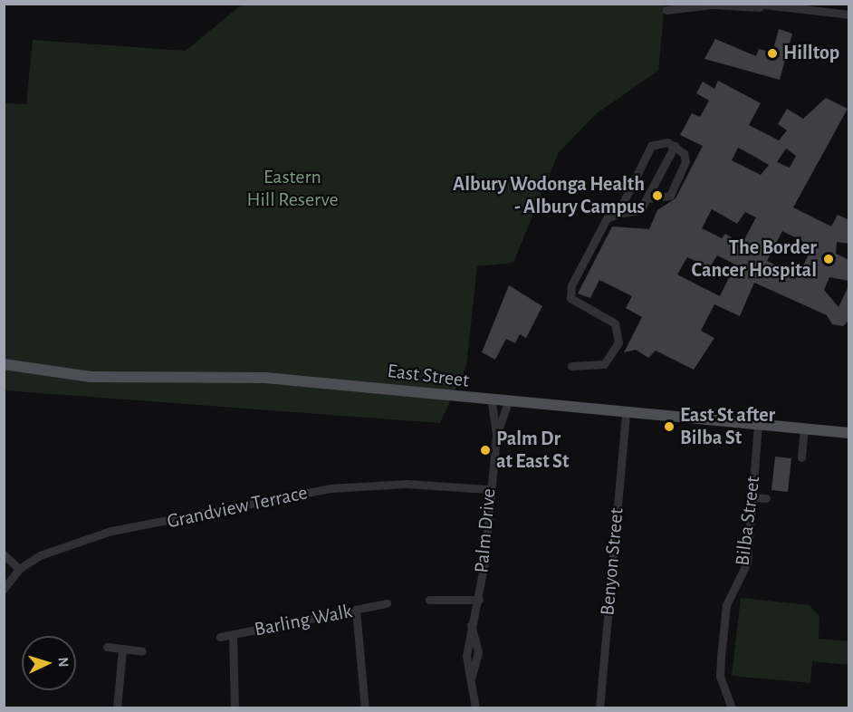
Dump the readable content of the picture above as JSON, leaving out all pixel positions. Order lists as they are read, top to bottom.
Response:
{
  "streets": {
    "main road": ["East Street"],
    "street": [
      "Grandview Terrace",
      "Bilba Street",
      "Palm Drive",
      "Benyon Street",
      "Barling Walk"
    ]
  },
  "crossings": [
    ["East Street", "Bilba Street"],
    ["East Street", "Palm Drive"],
    ["East Street", "Benyon Street"],
    ["Grandview Terrace", "Palm Drive"]
  ],
  "parks": ["Eastern Hill Reserve"],
  "places": [
    "Hilltop",
    "Albury Wodonga Health - Albury Campus",
    "The Border Cancer Hospital",
    "East St after Bilba St",
    "Palm Dr at East St"
  ],
  "north": "right"
}
